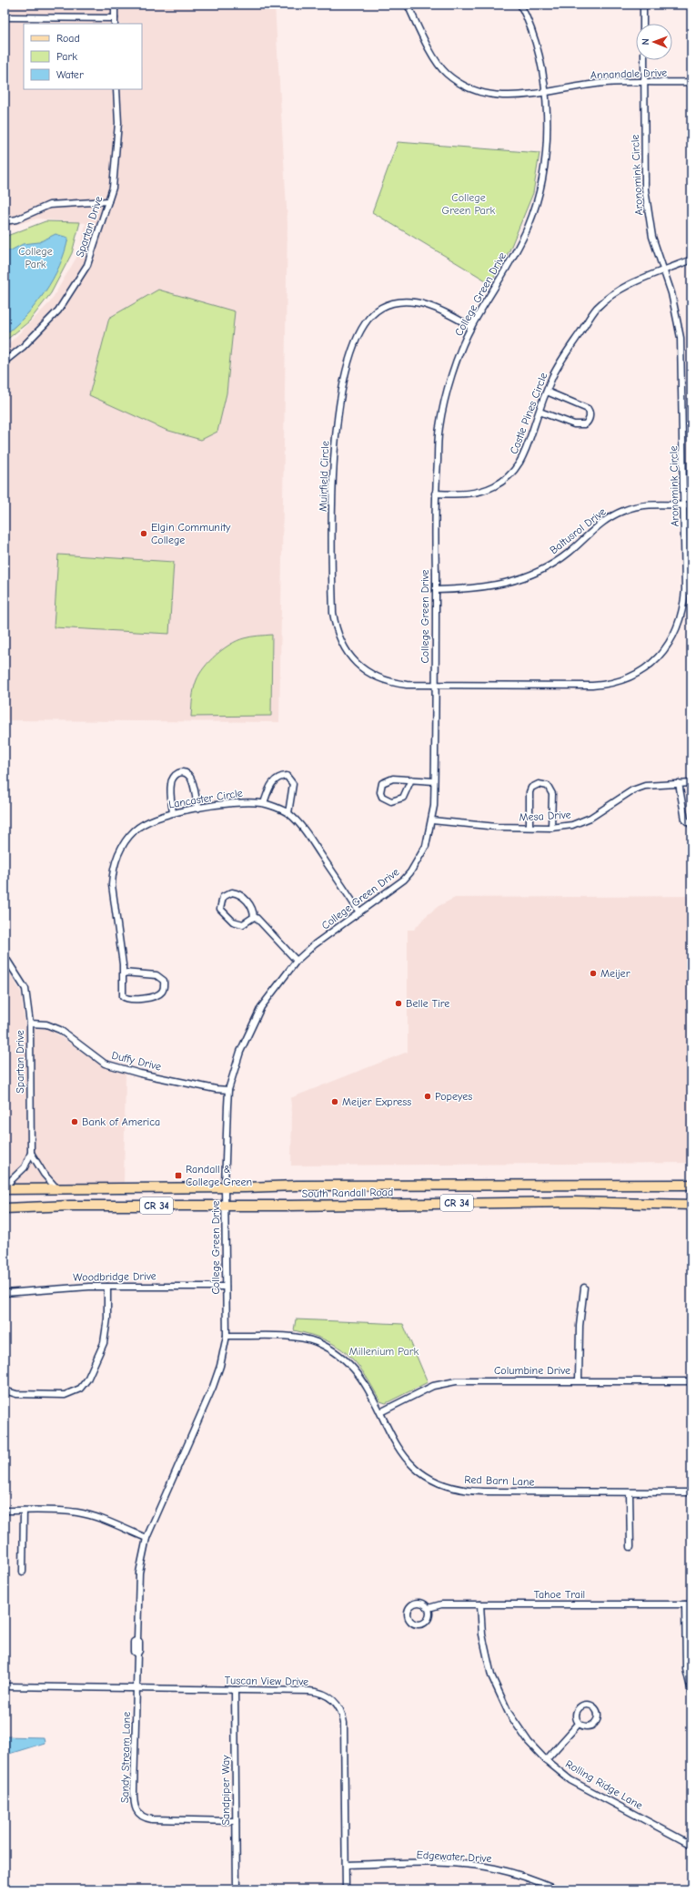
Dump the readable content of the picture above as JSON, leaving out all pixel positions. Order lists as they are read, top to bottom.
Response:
{
  "streets": {
    "main road": ["South Randall Road", "CR 34"],
    "street": [
      "Annandale Drive",
      "Aronomink Circle",
      "Spartan Drive",
      "College Green Drive",
      "Castle Pines Circle",
      "Muirfield Circle",
      "Baltusrol Drive",
      "Lancaster Circle",
      "Mesa Drive",
      "Duffy Drive",
      "Woodbridge Drive",
      "Columbine Drive",
      "Red Barn Lane",
      "Tahoe Trail",
      "Tuscan View Drive",
      "Sandy Stream Lane",
      "Rolling Ridge Lane",
      "Sandpiper Way",
      "Edgewater Drive"
    ]
  },
  "crossings": [
    ["Annandale Drive", "Aronomink Circle"],
    ["Annandale Drive", "College Green Drive"],
    ["Aronomink Circle", "College Green Drive"],
    ["Aronomink Circle", "Castle Pines Circle"],
    ["Aronomink Circle", "Muirfield Circle"],
    ["Aronomink Circle", "Baltusrol Drive"],
    ["Spartan Drive", "Duffy Drive"],
    ["College Green Drive", "Castle Pines Circle"],
    ["College Green Drive", "Muirfield Circle"],
    ["College Green Drive", "Baltusrol Drive"],
    ["College Green Drive", "Lancaster Circle"],
    ["College Green Drive", "Mesa Drive"],
    ["College Green Drive", "Duffy Drive"],
    ["College Green Drive", "South Randall Road"],
    ["College Green Drive", "Woodbridge Drive"],
    ["College Green Drive", "Red Barn Lane"],
    ["College Green Drive", "Tuscan View Drive"],
    ["College Green Drive", "Sandy Stream Lane"],
    ["Columbine Drive", "Red Barn Lane"],
    ["Tahoe Trail", "Rolling Ridge Lane"],
    ["Tuscan View Drive", "Sandy Stream Lane"],
    ["Tuscan View Drive", "Sandpiper Way"],
    ["Tuscan View Drive", "Edgewater Drive"],
    ["Sandy Stream Lane", "Sandpiper Way"]
  ],
  "parks": ["College Green Park", "College Park", "Millenium Park"],
  "places": {
    "other": [
      "Elgin Community College",
      "Meijer",
      "Belle Tire",
      "Popeyes",
      "Meijer Express",
      "Bank of America"
    ],
    "transit": ["Randall & College Green"]
  },
  "legend": ["Road", "Park", "Water"],
  "north": "left"
}
